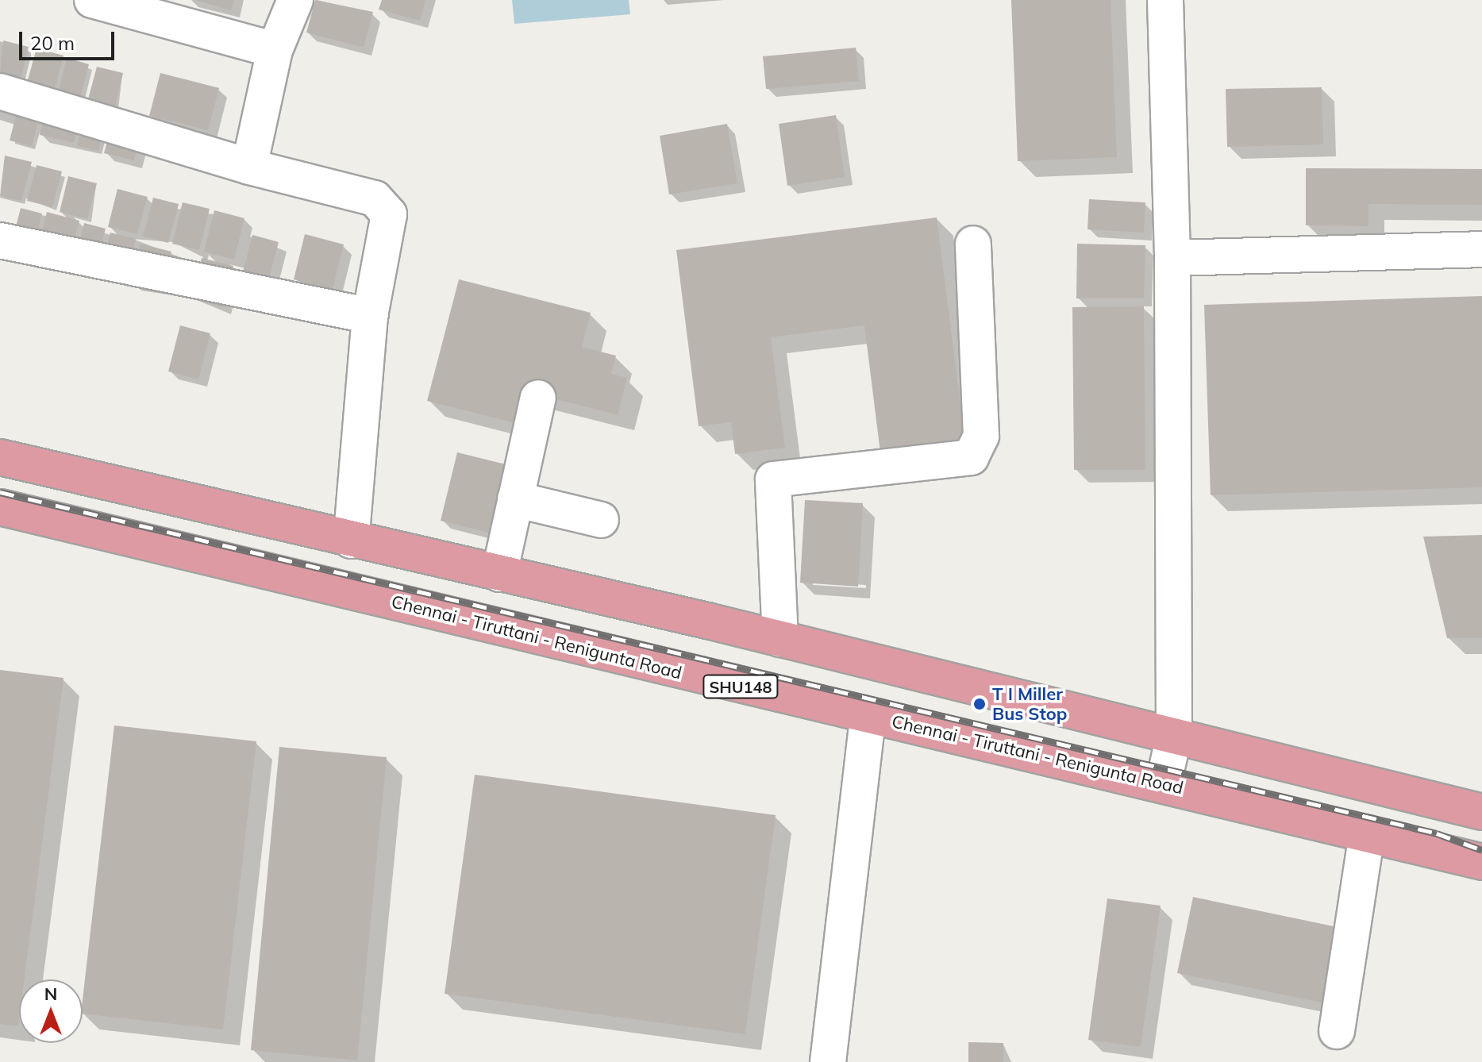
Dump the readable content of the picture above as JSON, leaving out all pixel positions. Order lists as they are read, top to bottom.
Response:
{
  "streets": {
    "highway": ["Chennai - Tiruttani - Renigunta Road", "SHU148"]
  },
  "places": ["T I Miller Bus Stop"],
  "scale_bar": "20 m",
  "north": "top"
}
